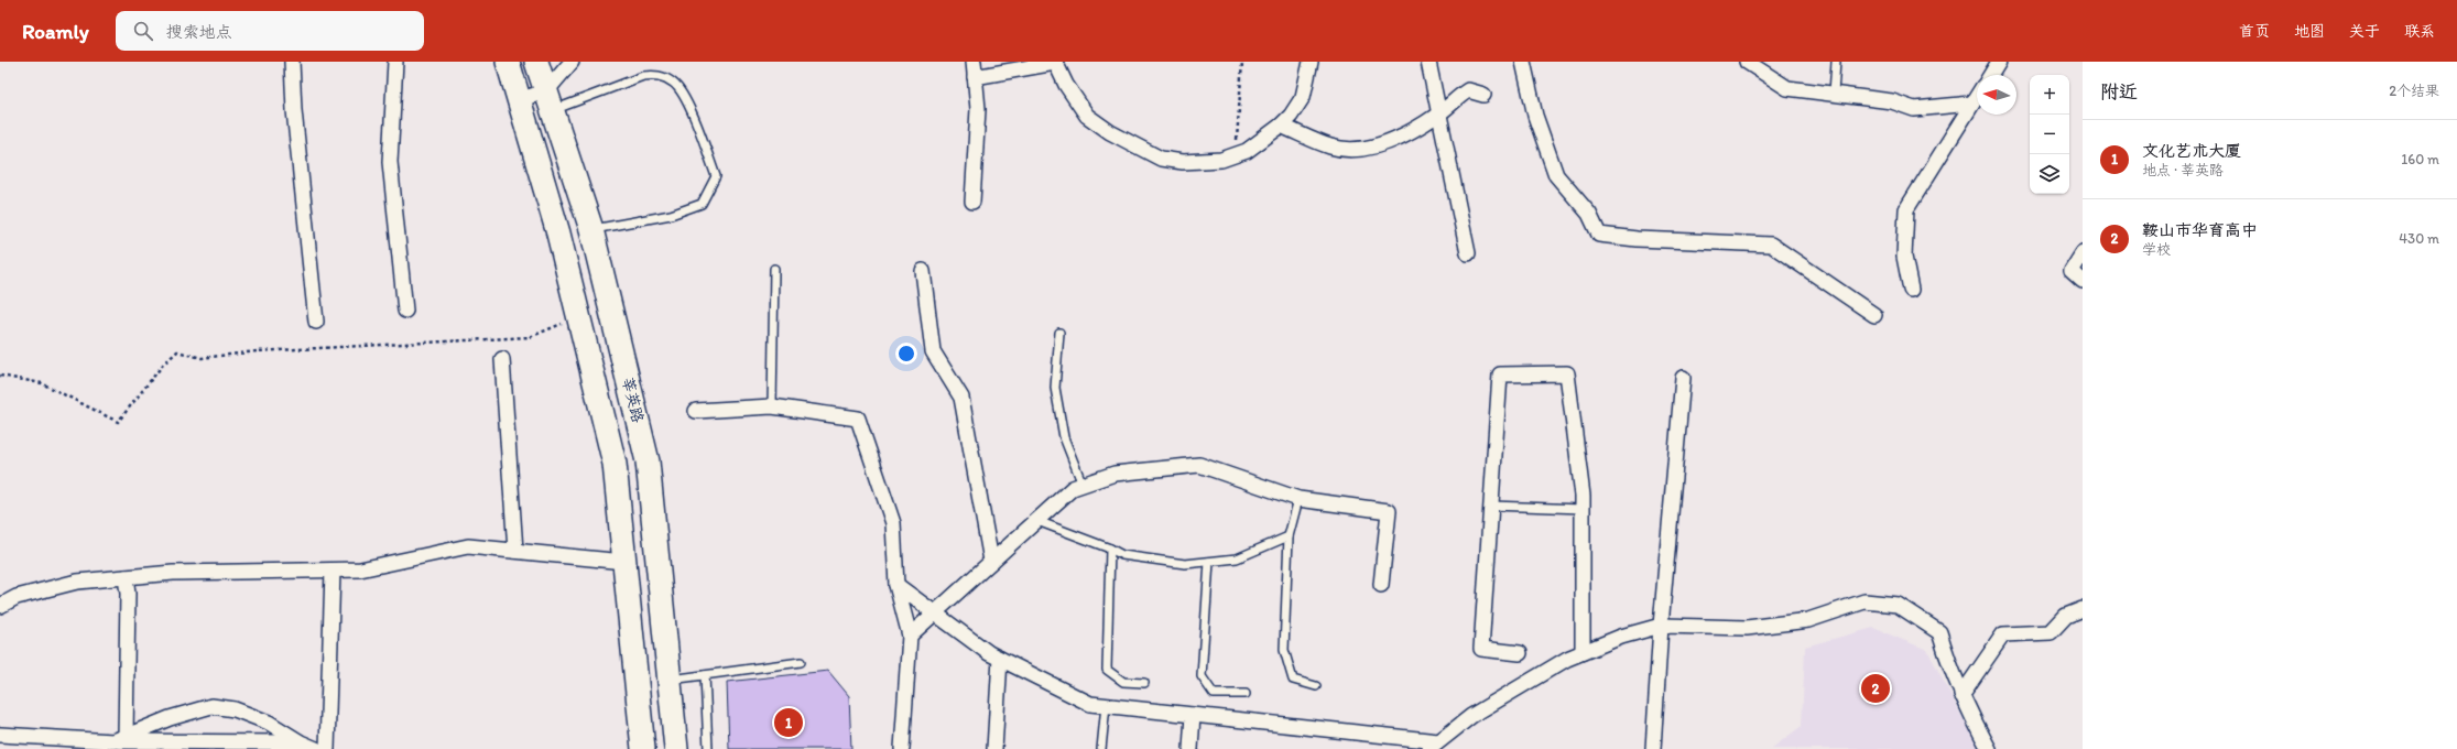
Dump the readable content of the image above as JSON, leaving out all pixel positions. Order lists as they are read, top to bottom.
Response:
{
  "streets": {
    "main road": ["莘英路"]
  },
  "north": "left",
  "page": {
    "header": "Roamly",
    "search": "搜索地点",
    "nav": [
      "首页",
      "地图",
      "关于",
      "联系"
    ],
    "heading": ["附近", "2个结果"],
    "map_buttons": ["+", "−"],
    "list": [
      {
        "mark": "1",
        "name": "文化艺术大厦",
        "note": "地点 · 莘英路",
        "value": "160 m"
      },
      {
        "mark": "2",
        "name": "鞍山市华育高中",
        "note": "学校",
        "value": "430 m"
      }
    ],
    "pins": ["2", "1"]
  }
}
